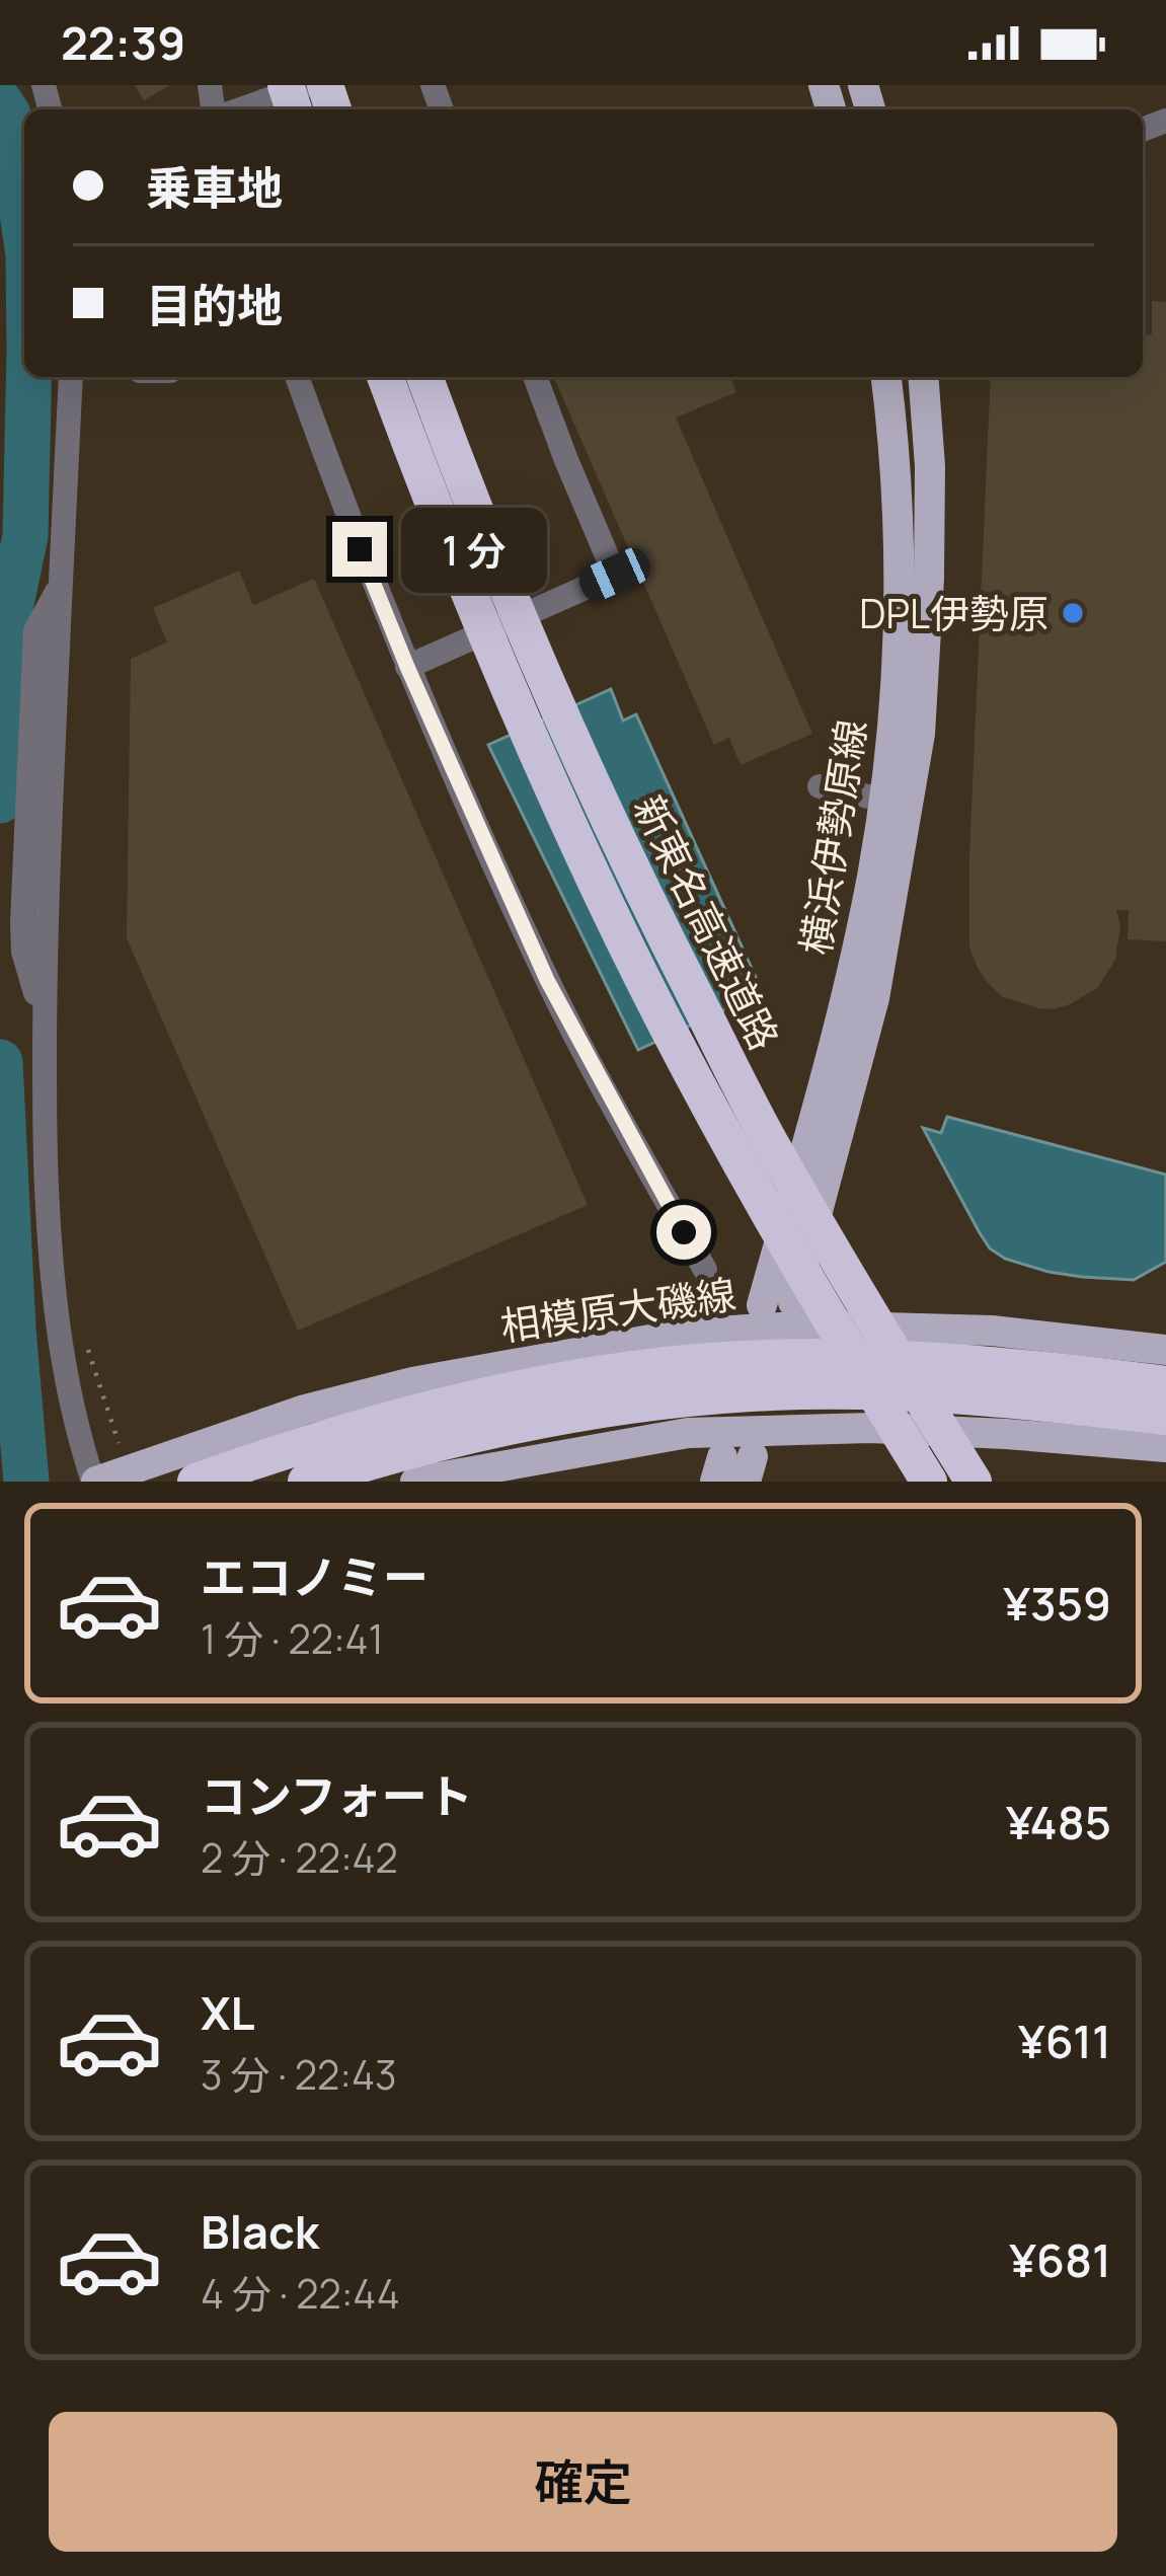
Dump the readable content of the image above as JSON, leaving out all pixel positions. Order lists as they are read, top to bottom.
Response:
{
  "streets": {
    "highway": ["新東名高速道路"],
    "main road": ["横浜伊勢原線", "相模原大磯線"]
  },
  "places": ["DPL伊勢原"],
  "page": {
    "status": "22:39",
    "banner": ["乗車地", "目的地"],
    "bubble": "1 分",
    "list": [
      {
        "name": "エコノミー",
        "note": "1 分 · 22:41",
        "value": "¥359"
      },
      {
        "name": "コンフォート",
        "note": "2 分 · 22:42",
        "value": "¥485"
      },
      {
        "name": "XL",
        "note": "3 分 · 22:43",
        "value": "¥611"
      },
      {
        "name": "Black",
        "note": "4 分 · 22:44",
        "value": "¥681"
      }
    ],
    "buttons": "確定"
  }
}
